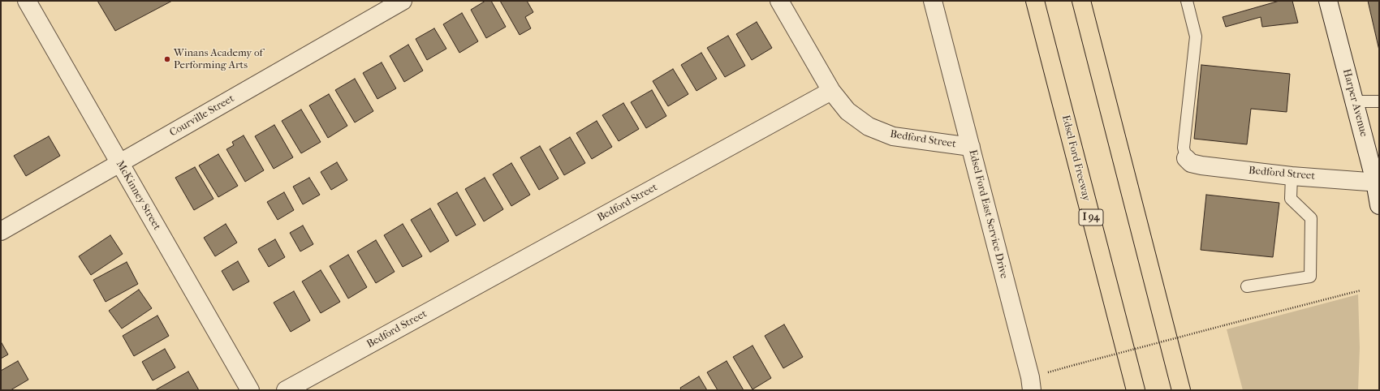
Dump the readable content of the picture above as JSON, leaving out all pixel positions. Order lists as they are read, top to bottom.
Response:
{
  "streets": {
    "highway": ["Edsel Ford Freeway", "I 94"],
    "street": [
      "Harper Avenue",
      "Courville Street",
      "Bedford Street",
      "McKinney Street",
      "Edsel Ford East Service Drive"
    ]
  },
  "crossings": [
    ["Harper Avenue", "Bedford Street"],
    ["Courville Street", "McKinney Street"],
    ["Bedford Street", "Edsel Ford East Service Drive"]
  ],
  "places": ["Winans Academy of Performing Arts"]
}
